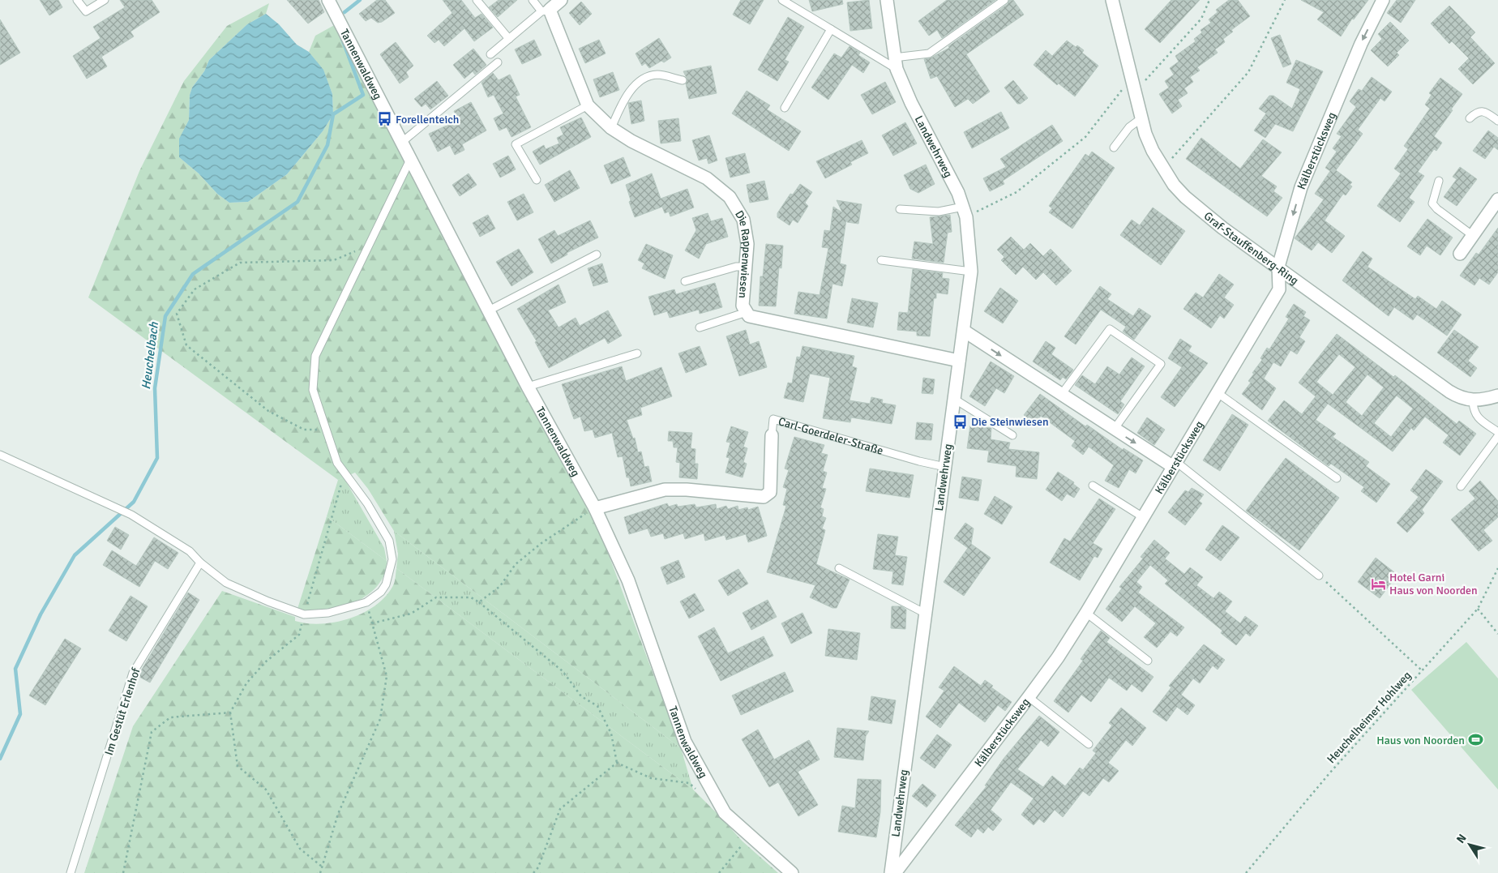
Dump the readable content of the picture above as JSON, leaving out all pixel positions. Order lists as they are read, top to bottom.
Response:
{
  "streets": {
    "street": [
      "Tannenwaldweg",
      "Landwehrweg",
      "Kälberstücksweg",
      "Graf-Stauffenberg-Ring",
      "Die Rappenwiesen",
      "Carl-Goerdeler-Straße"
    ],
    "lane": ["Im Gestüt Erlenhof"],
    "path": ["Heuchelheimer Hohlweg"]
  },
  "crossings": [
    ["Tannenwaldweg", "Carl-Goerdeler-Straße"],
    ["Landwehrweg", "Die Rappenwiesen"],
    ["Landwehrweg", "Carl-Goerdeler-Straße"],
    ["Kälberstücksweg", "Graf-Stauffenberg-Ring"]
  ],
  "water": ["Heuchelbach"],
  "places": {
    "bus stop": ["Forellenteich", "Die Steinwiesen"],
    "hotel": ["Hotel Garni Haus von Noorden"],
    "sports": ["Haus von Noorden"]
  },
  "north": "top left"
}
